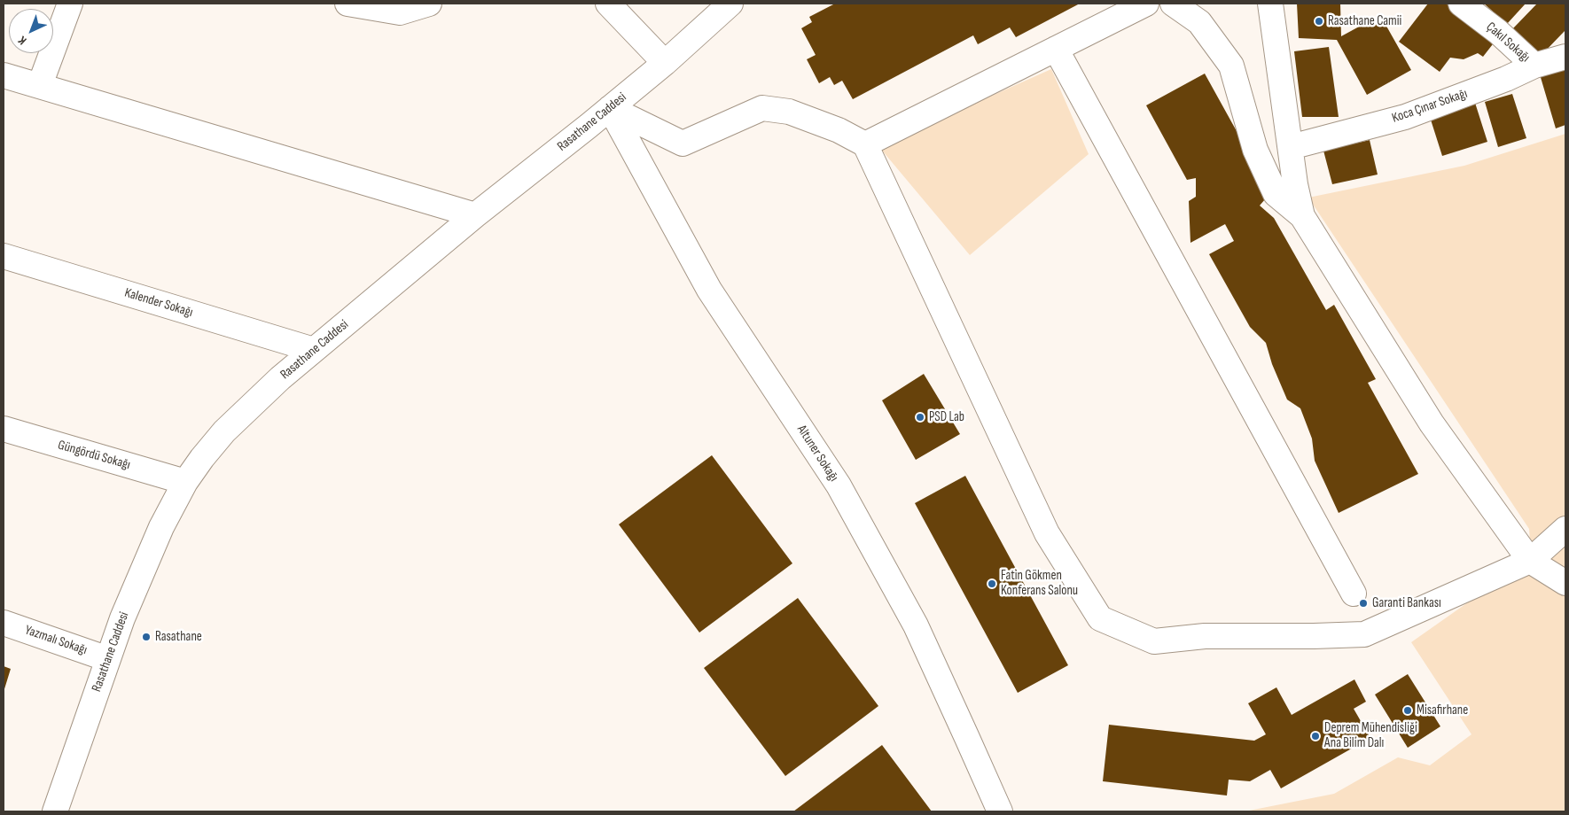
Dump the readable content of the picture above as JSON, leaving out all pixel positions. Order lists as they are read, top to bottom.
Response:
{
  "streets": {
    "street": [
      "Çakıl Sokağı",
      "Koca Çınar Sokağı",
      "Rasathane Caddesi",
      "Kalender Sokağı",
      "Altuner Sokağı",
      "Güngördü Sokağı",
      "Yazmalı Sokağı"
    ]
  },
  "crossings": [
    ["Çakıl Sokağı", "Koca Çınar Sokağı"],
    ["Rasathane Caddesi", "Kalender Sokağı"],
    ["Rasathane Caddesi", "Altuner Sokağı"],
    ["Rasathane Caddesi", "Güngördü Sokağı"],
    ["Rasathane Caddesi", "Yazmalı Sokağı"]
  ],
  "places": [
    "Rasathane Camii",
    "PSD Lab",
    "Fatin Gökmen Konferans Salonu",
    "Garanti Bankası",
    "Rasathane",
    "Misafirhane",
    "Deprem Mühendisliği Ana Bilim Dalı"
  ],
  "north": "bottom left"
}
